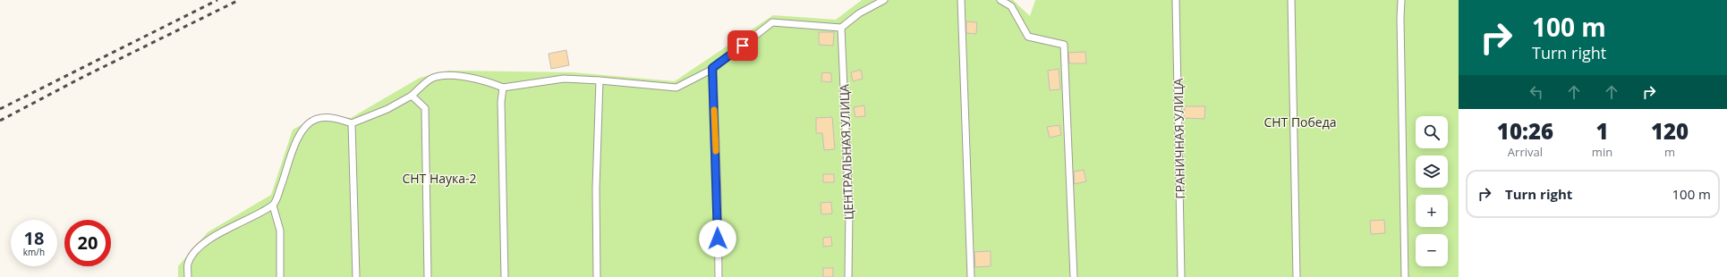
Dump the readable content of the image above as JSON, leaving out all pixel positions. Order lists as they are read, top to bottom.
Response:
{
  "streets": {
    "lane": ["ГРАНИЧНАЯ УЛИЦА", "ЦЕНТРАЛЬНАЯ УЛИЦА"]
  },
  "parks": ["СНТ Победа", "СНТ Наука-2"],
  "page": {
    "turn": ["100 m", "Turn right"],
    "eta": [
      "10:26",
      "Arrival",
      "1",
      "min",
      "120",
      "m"
    ],
    "map_buttons": ["+", "−"],
    "list": [
      {
        "name": "Turn right",
        "value": "100 m"
      }
    ],
    "speed": "18 km/h",
    "limit": "20"
  }
}
